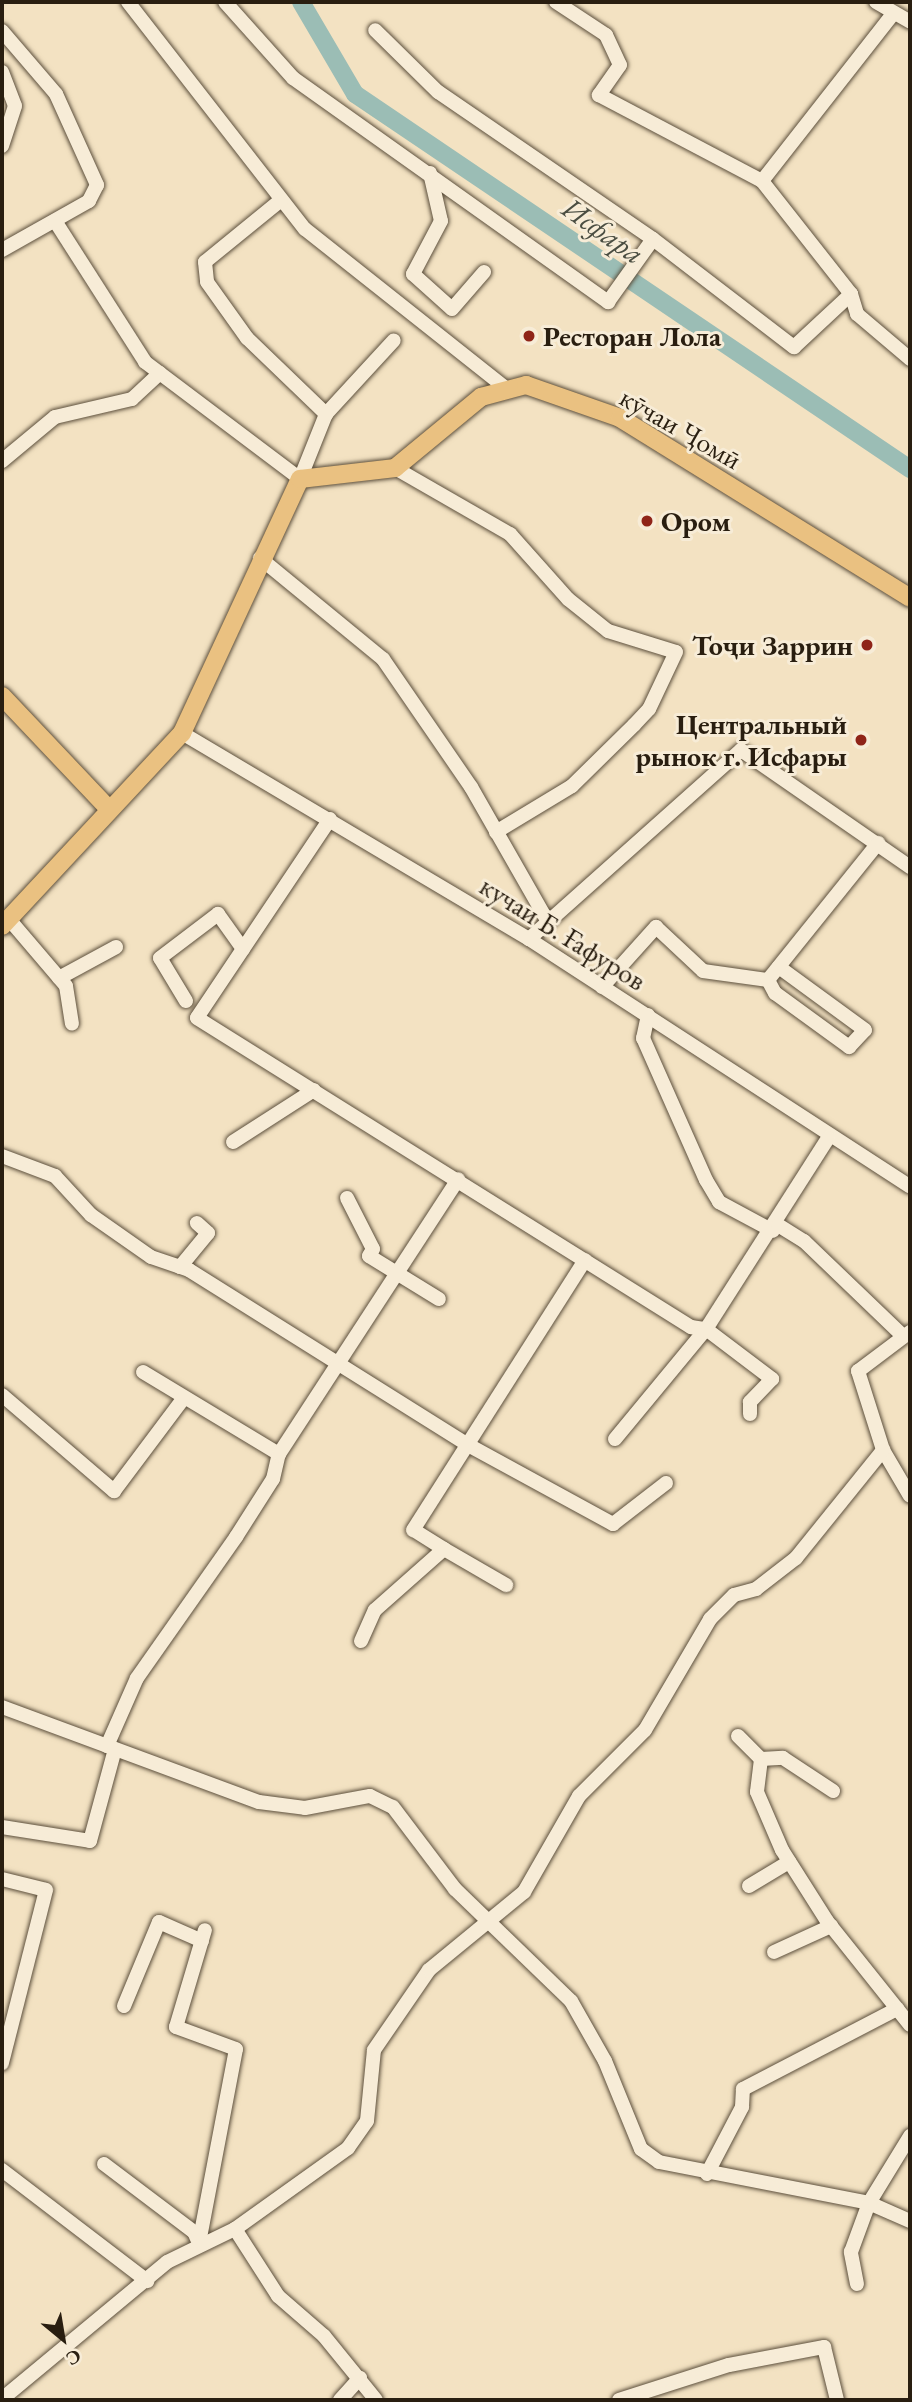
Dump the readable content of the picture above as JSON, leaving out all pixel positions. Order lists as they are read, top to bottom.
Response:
{
  "streets": {
    "main road": ["кӯчаи Ҷомӣ"],
    "street": ["кучаи Б. Ғафуров"]
  },
  "water": ["Исфара"],
  "places": [
    "Ресторан Лола",
    "Ором",
    "Тоҷи Заррин",
    "Центральный рынок г. Исфары"
  ],
  "north": "bottom right"
}
